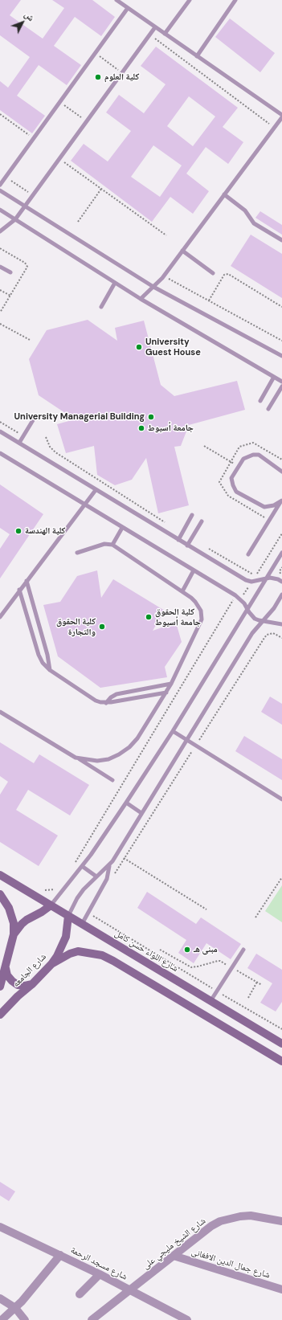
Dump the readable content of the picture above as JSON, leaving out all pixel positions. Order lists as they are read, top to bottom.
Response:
{
  "streets": {
    "main road": ["شارع اللواء حسن كامل", "شارع الجامعه"],
    "street": ["شارع الشيخ مليجي على", "شارع مسجد الرحمة", "شارع جمال الدين الافغانى"]
  },
  "crossings": [
    ["شارع اللواء حسن كامل", "شارع الجامعه"],
    ["شارع الشيخ مليجي على", "شارع مسجد الرحمة"],
    ["شارع الشيخ مليجي على", "شارع جمال الدين الافغانى"]
  ],
  "places": [
    "كلية العلوم",
    "University Guest House",
    "University Managerial Building",
    "جامعة أسيوط",
    "كلية الهندسة",
    "كلية الحقوق جامعة أسيوط",
    "كلية الحقوق والتجارة",
    "مبنى هـ"
  ],
  "north": "top right"
}
